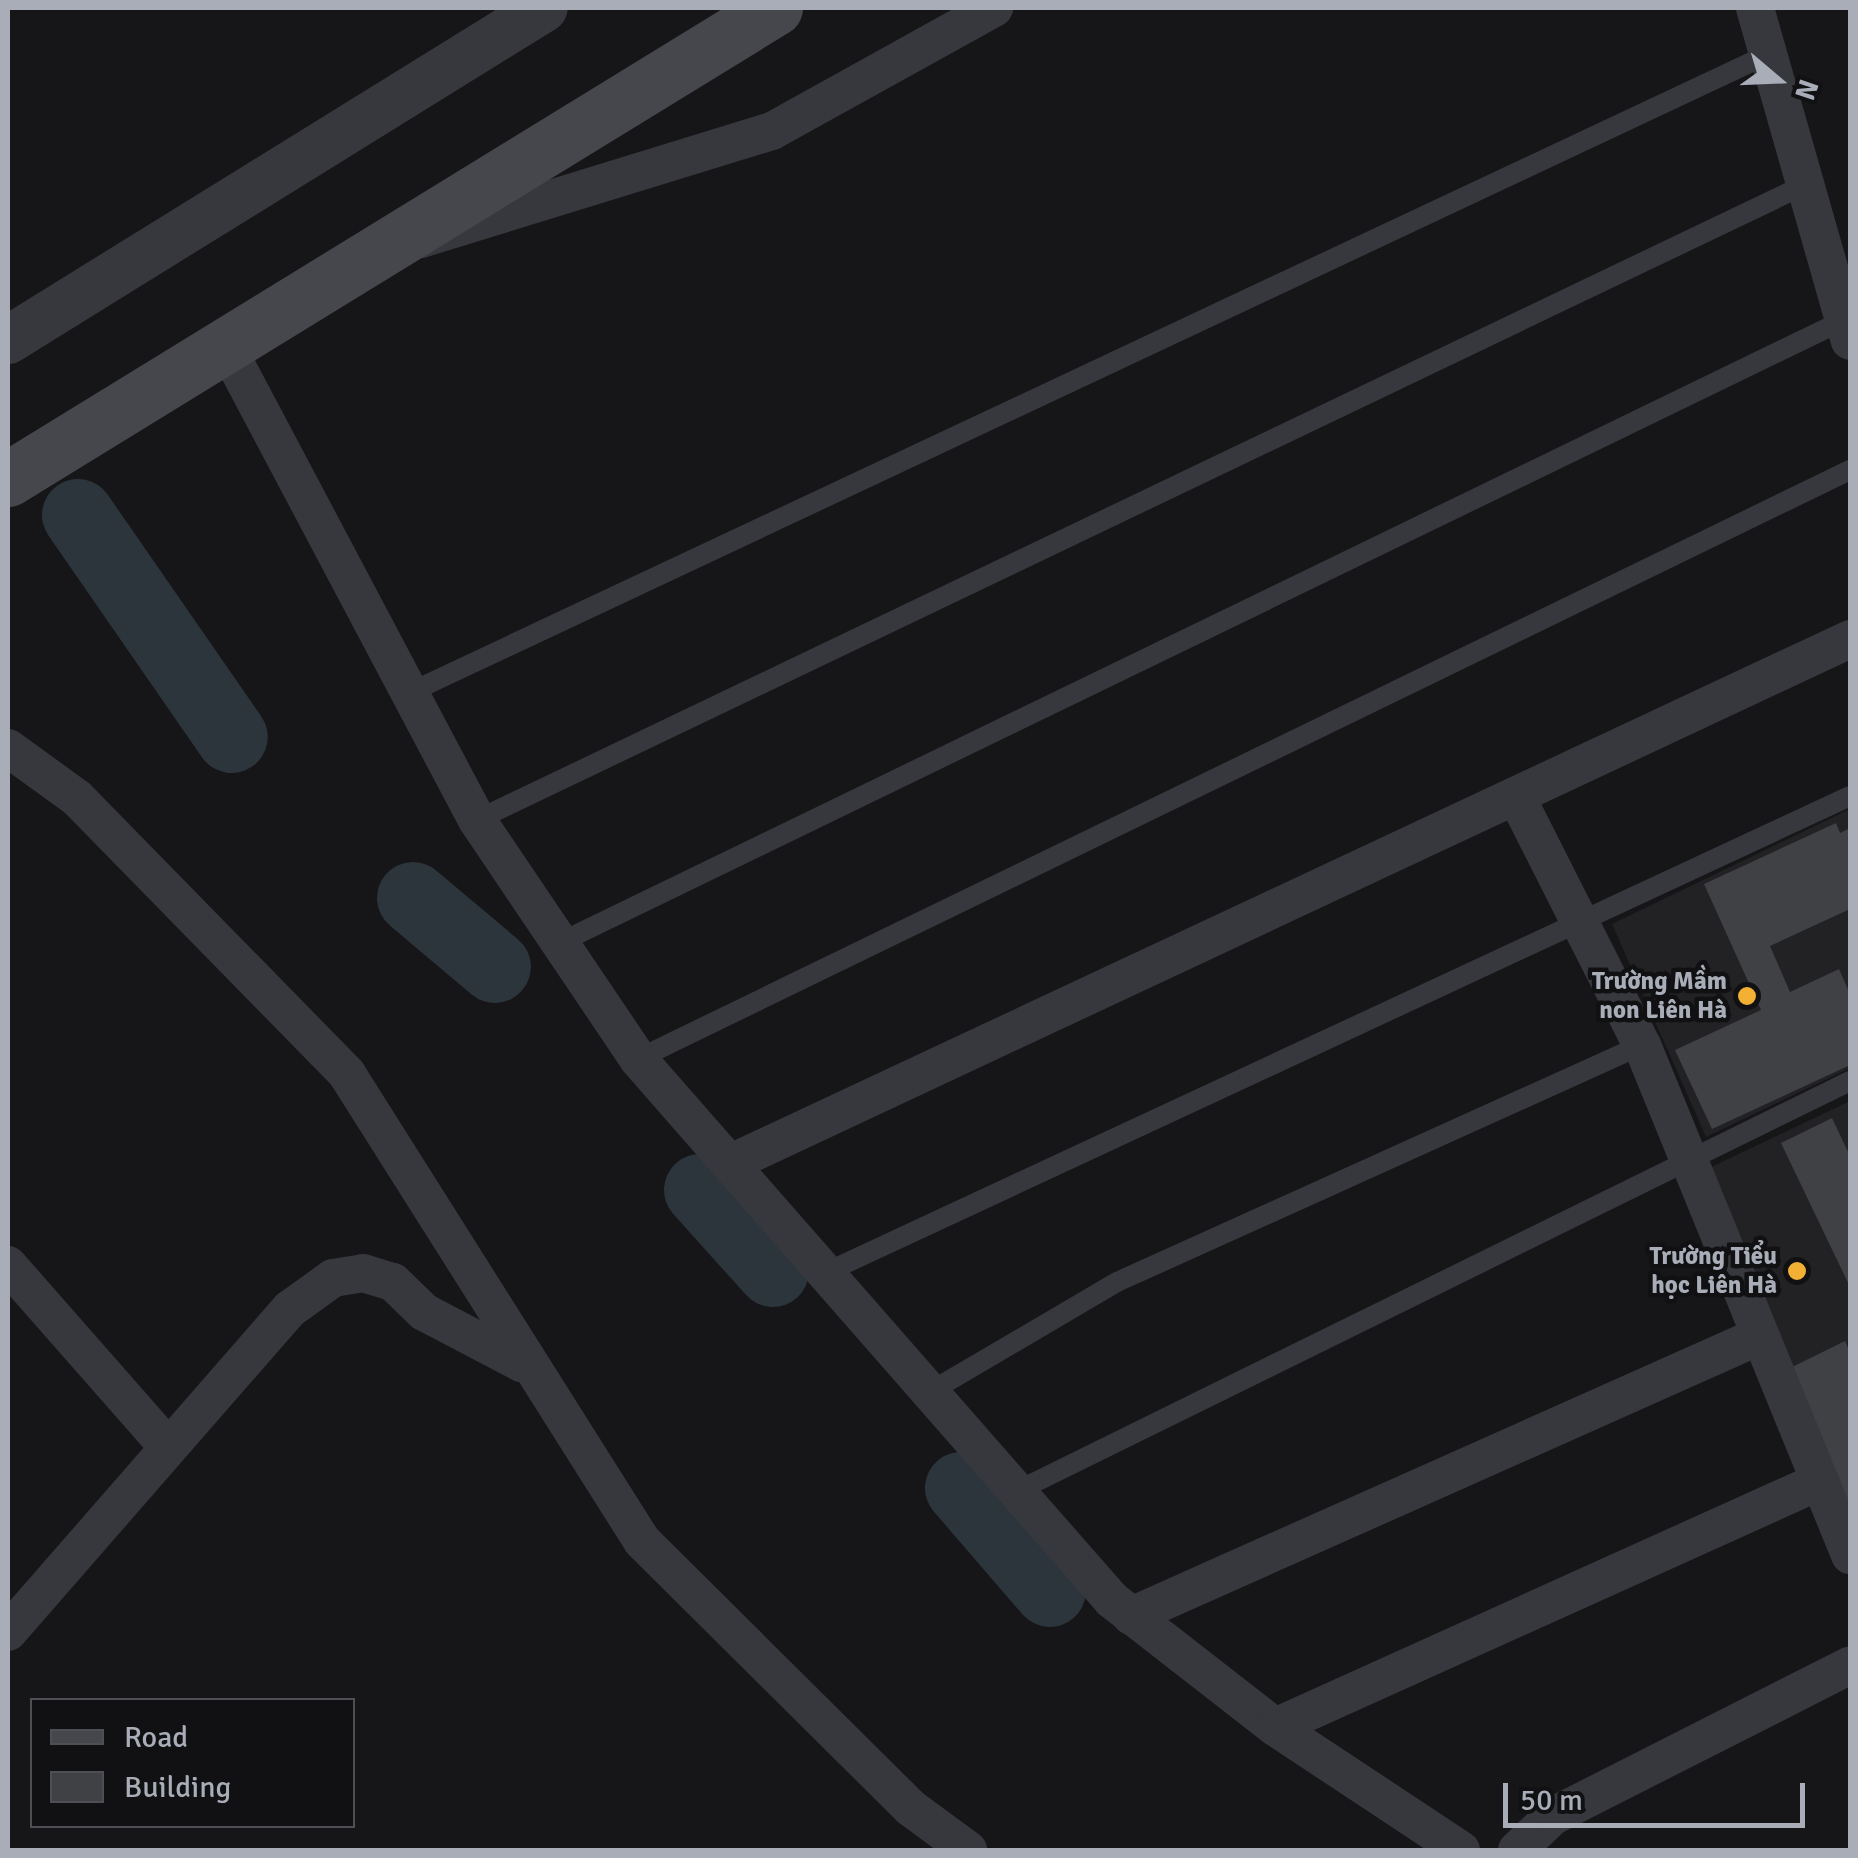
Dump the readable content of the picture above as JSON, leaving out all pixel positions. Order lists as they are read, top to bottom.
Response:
{
  "places": ["Trường Mầm non Liên Hà", "Trường Tiểu học Liên Hà"],
  "legend": ["Road", "Building"],
  "scale_bar": "50 m",
  "north": "right"
}
